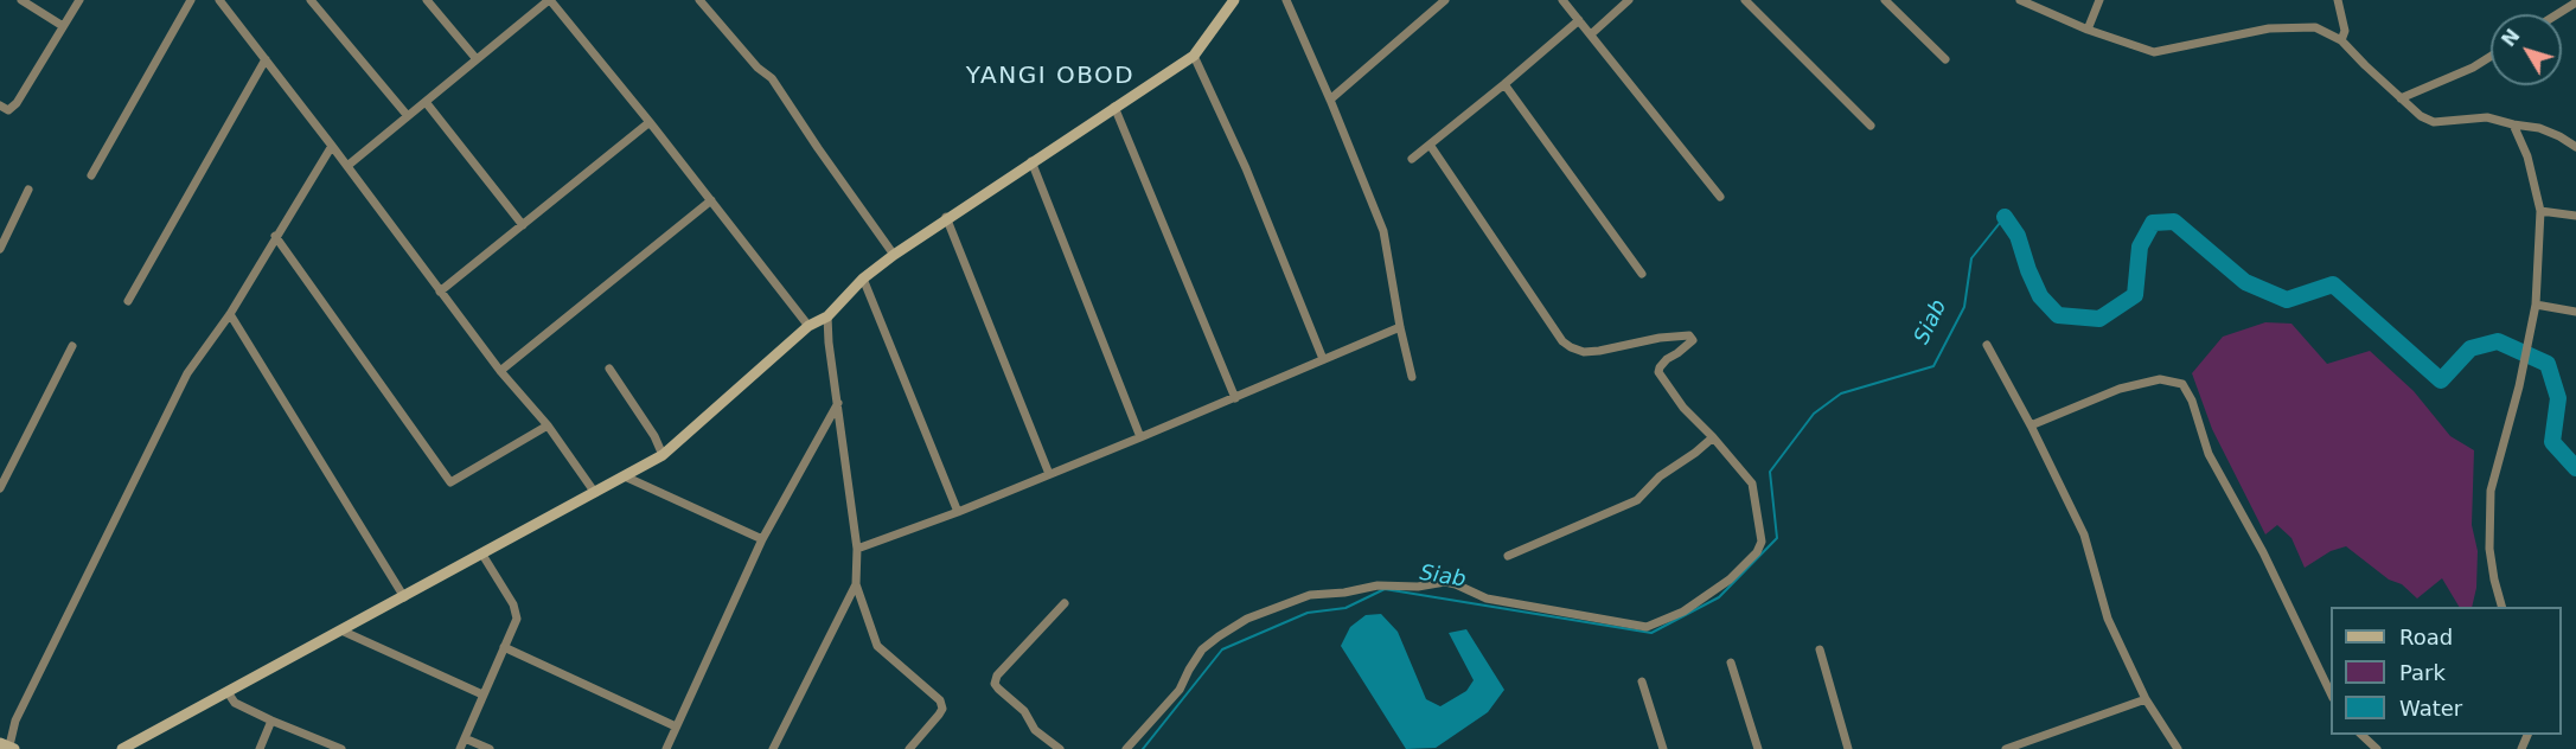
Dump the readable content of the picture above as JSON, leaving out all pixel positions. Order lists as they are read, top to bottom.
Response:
{
  "districts": ["YANGI OBOD"],
  "water": ["Siab"],
  "legend": ["Road", "Park", "Water"],
  "north": "top left"
}
